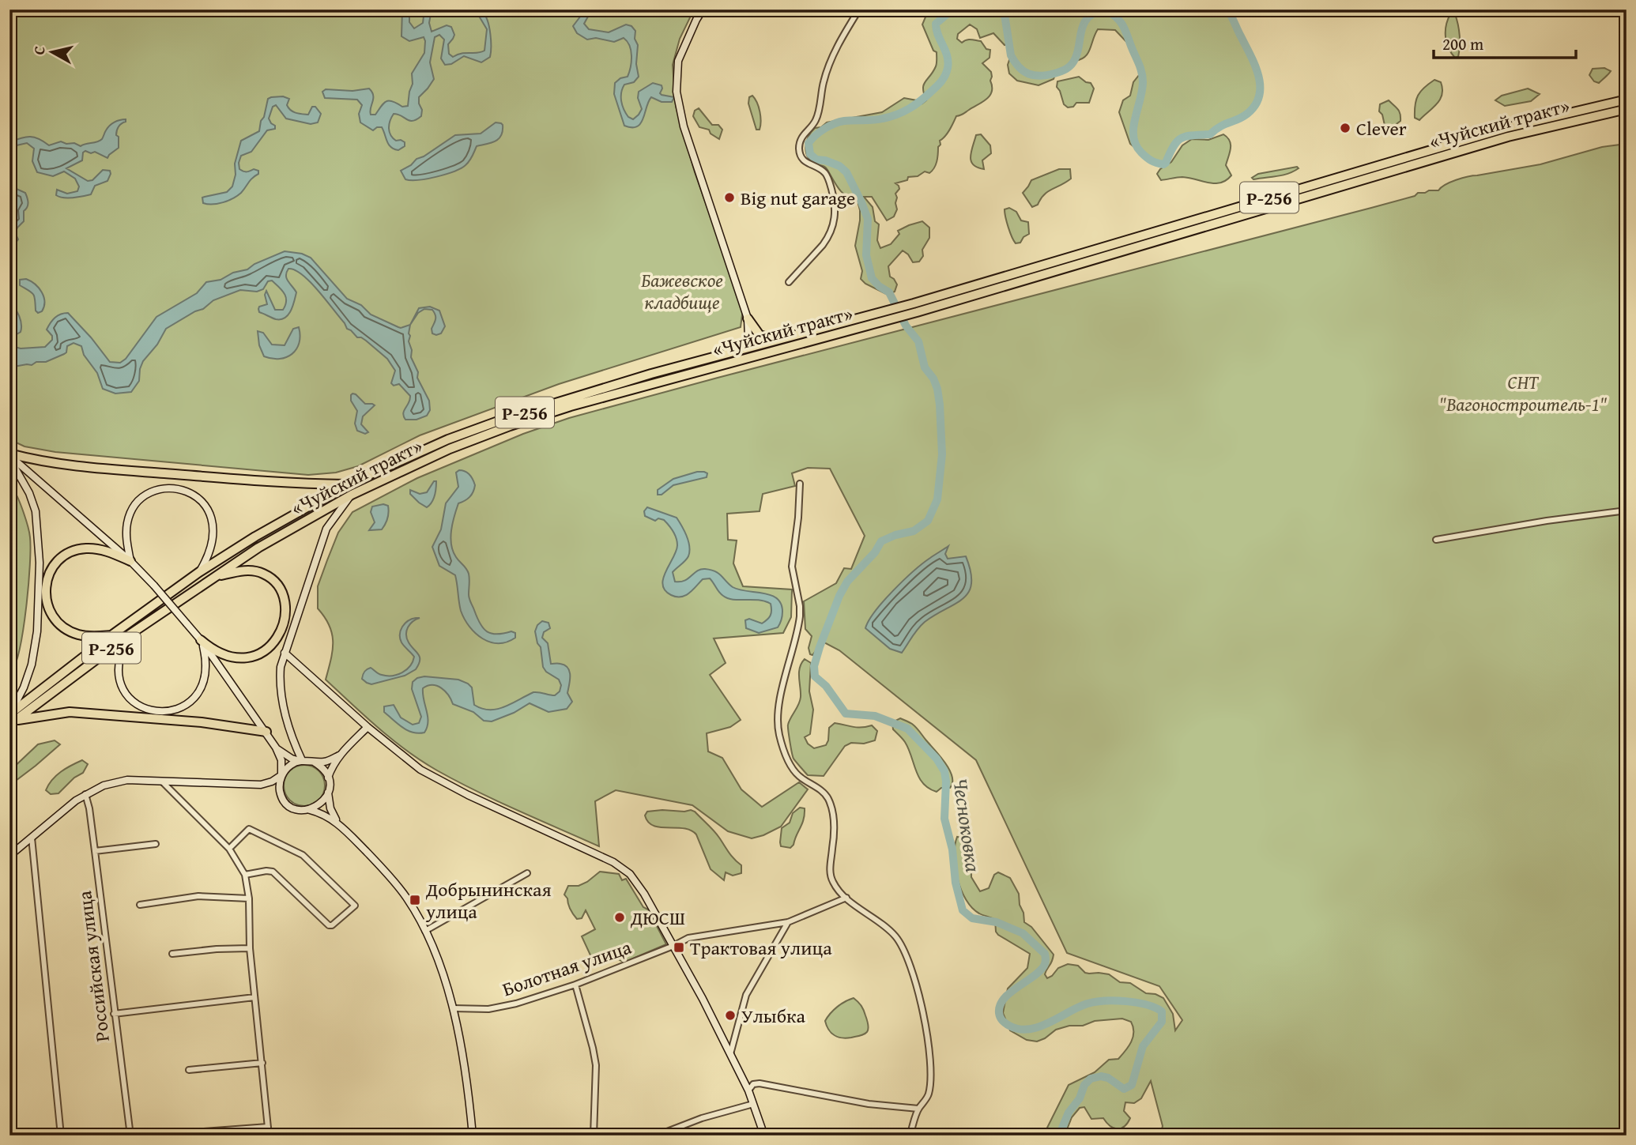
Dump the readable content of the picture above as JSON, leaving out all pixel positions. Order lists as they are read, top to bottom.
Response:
{
  "streets": {
    "highway": ["«Чуйский тракт»", "Р-256"],
    "street": ["Российская улица", "Болотная улица"]
  },
  "water": ["Чесноковка"],
  "parks": ["Бажевское кладбище", "СНТ \"Вагоностроитель-1\""],
  "places": {
    "other": [
      "Clever",
      "Big nut garage",
      "ДЮСШ",
      "Улыбка"
    ],
    "transit": ["Добрынинская улица", "Трактовая улица"]
  },
  "scale_bar": "200 m",
  "north": "left"
}
